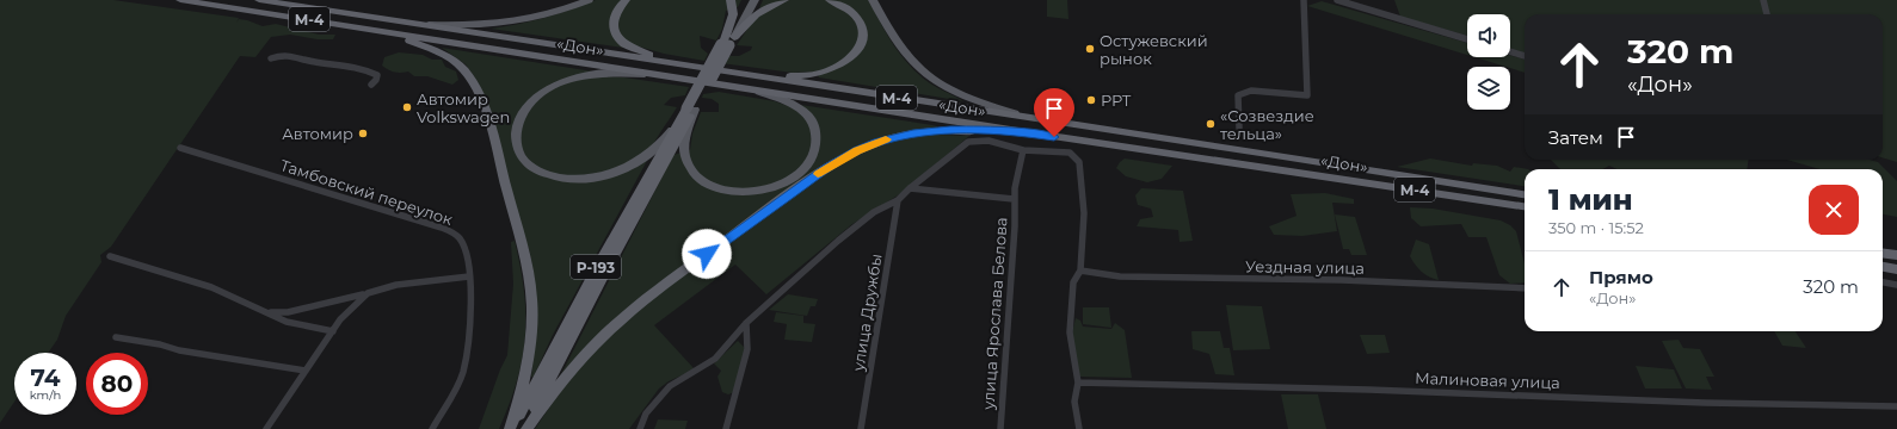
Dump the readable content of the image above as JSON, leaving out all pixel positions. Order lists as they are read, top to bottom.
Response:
{
  "streets": {
    "highway": ["М-4", "«Дон»", "Р-193"],
    "street": [
      "Тамбовский переулок",
      "Уездная улица",
      "улица Дружбы",
      "улица Ярослава Белова",
      "Малиновая улица"
    ]
  },
  "crossings": [
    ["М-4", "«Дон»"]
  ],
  "places": [
    "Остужевский рынок",
    "РРТ",
    "Автомир Volkswagen",
    "«Созвездие тельца»",
    "Автомир"
  ],
  "page": {
    "turn": ["320 m", "«Дон»"],
    "then": "Затем",
    "heading": ["1 мин", "350 m · 15:52"],
    "list": [
      {
        "name": "Прямо",
        "note": "«Дон»",
        "value": "320 m"
      }
    ],
    "speed": "74 km/h",
    "limit": "80"
  }
}
